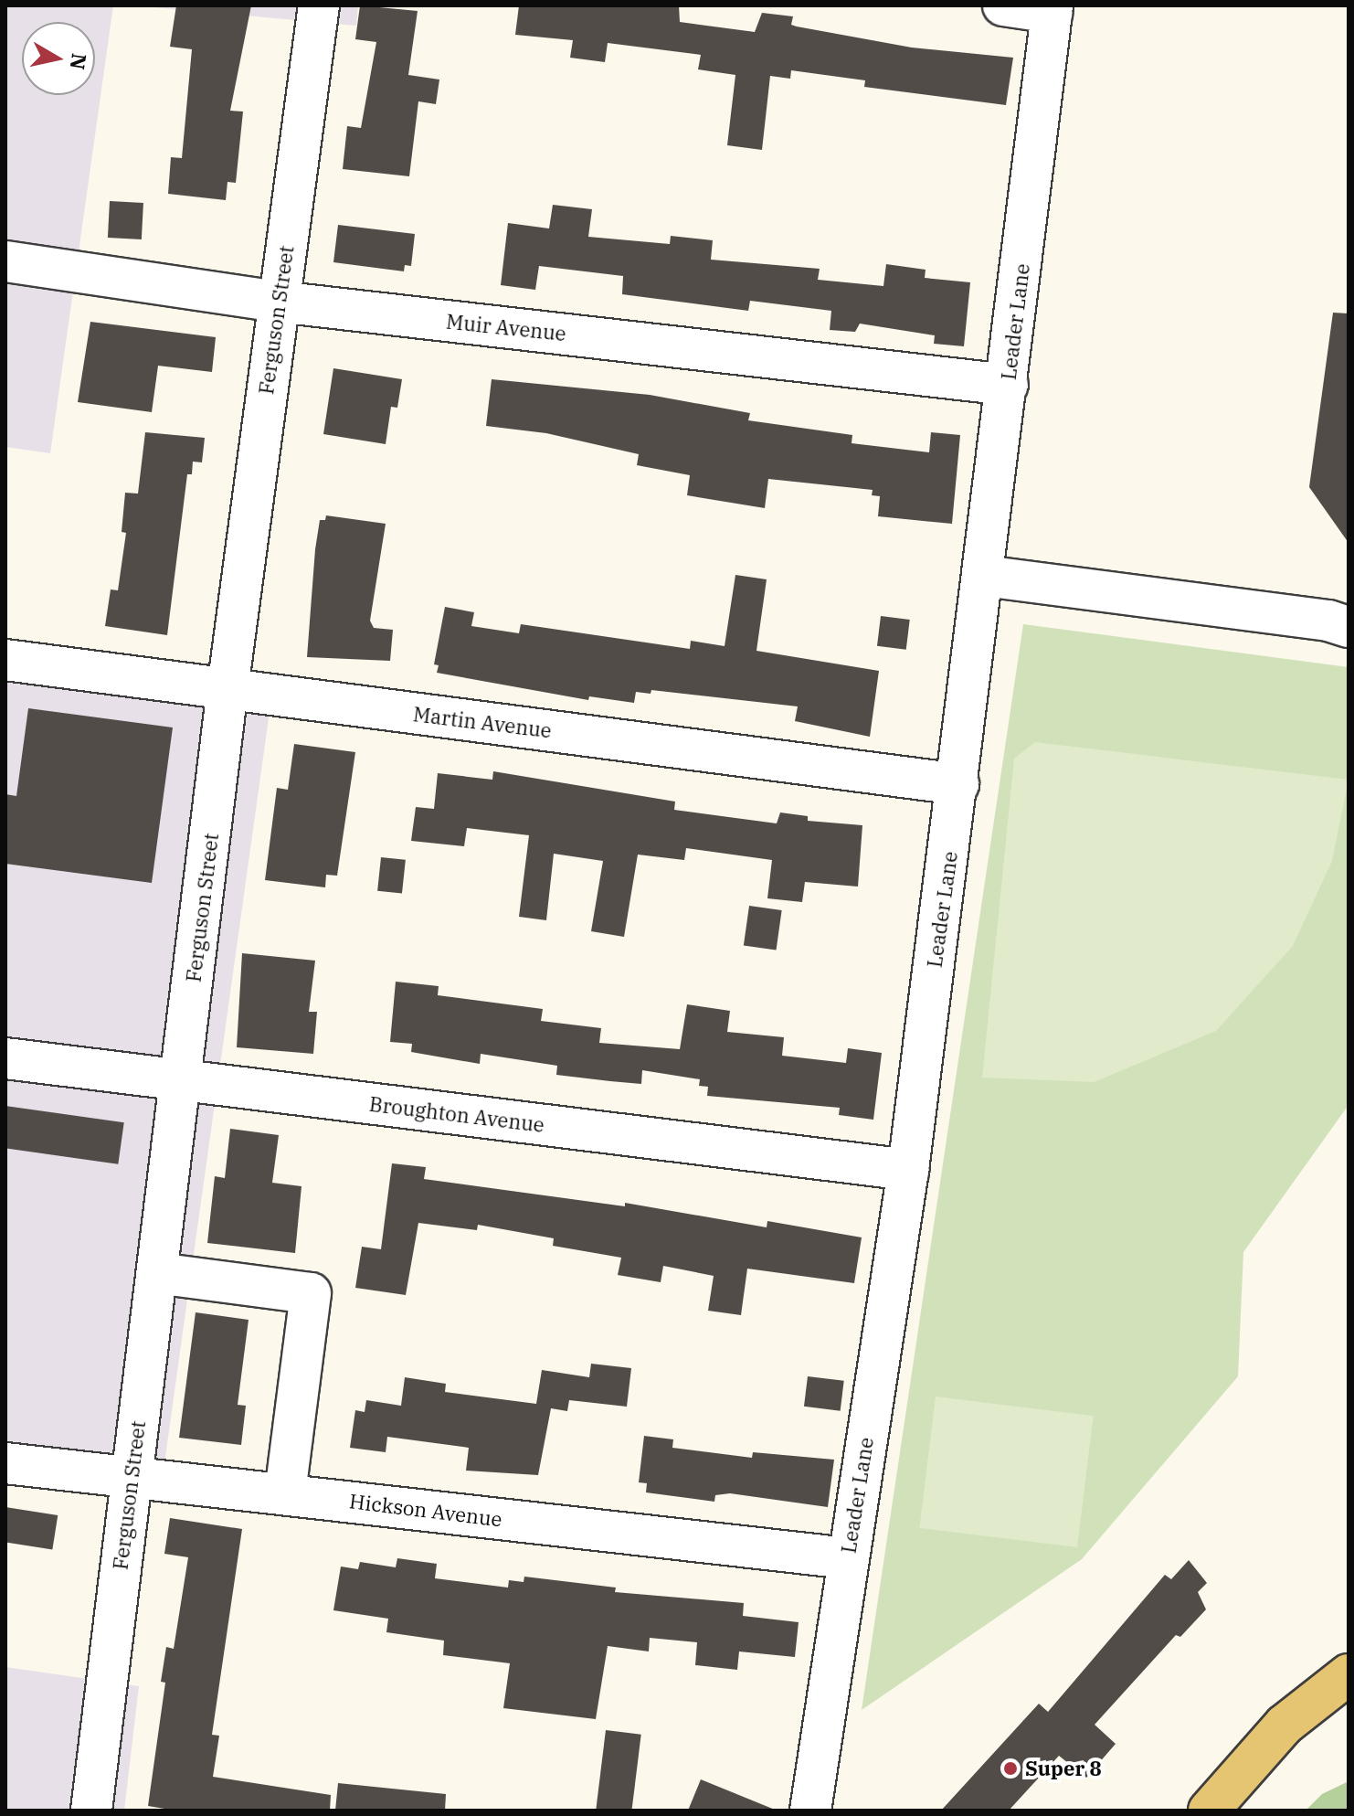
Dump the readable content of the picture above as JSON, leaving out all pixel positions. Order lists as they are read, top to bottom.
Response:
{
  "streets": {
    "street": [
      "Ferguson Street",
      "Leader Lane",
      "Muir Avenue",
      "Martin Avenue",
      "Broughton Avenue",
      "Hickson Avenue"
    ]
  },
  "crossings": [
    ["Ferguson Street", "Muir Avenue"],
    ["Ferguson Street", "Martin Avenue"],
    ["Ferguson Street", "Broughton Avenue"],
    ["Ferguson Street", "Hickson Avenue"],
    ["Leader Lane", "Muir Avenue"],
    ["Leader Lane", "Martin Avenue"],
    ["Leader Lane", "Broughton Avenue"],
    ["Leader Lane", "Hickson Avenue"]
  ],
  "places": ["Super 8"],
  "north": "right"
}
